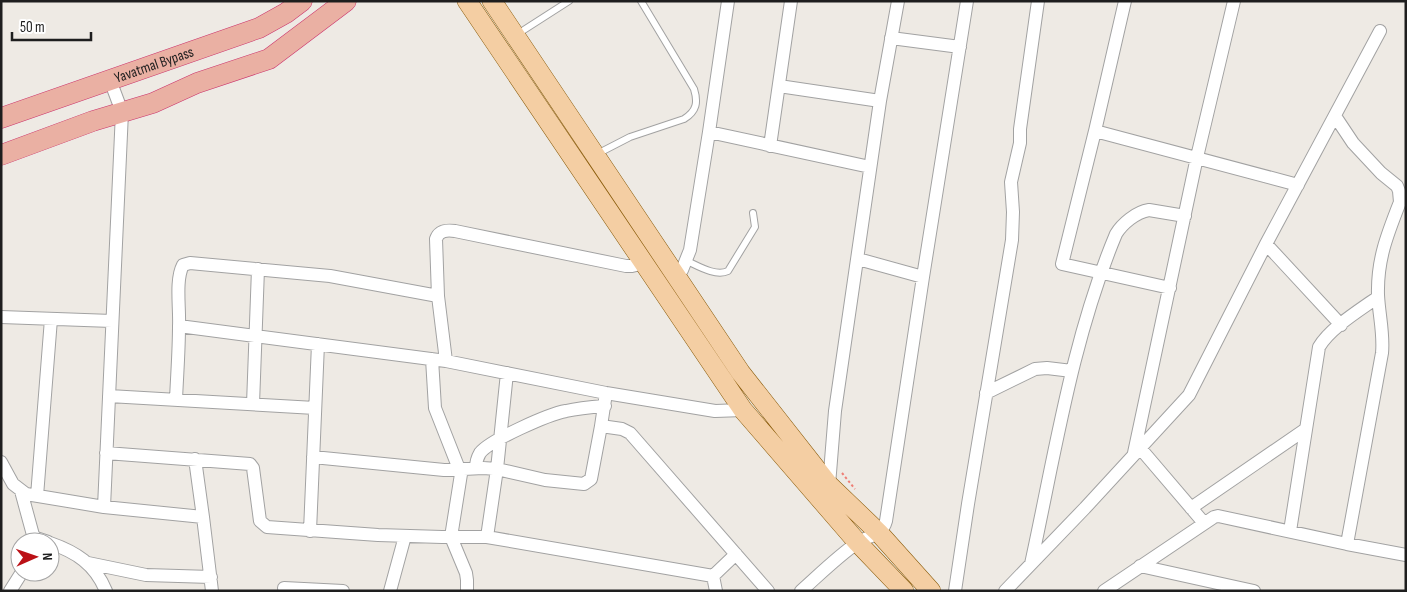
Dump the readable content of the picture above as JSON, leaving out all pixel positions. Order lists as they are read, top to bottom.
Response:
{
  "streets": {
    "highway": ["Yavatmal Bypass"]
  },
  "scale_bar": "50 m",
  "north": "right"
}
